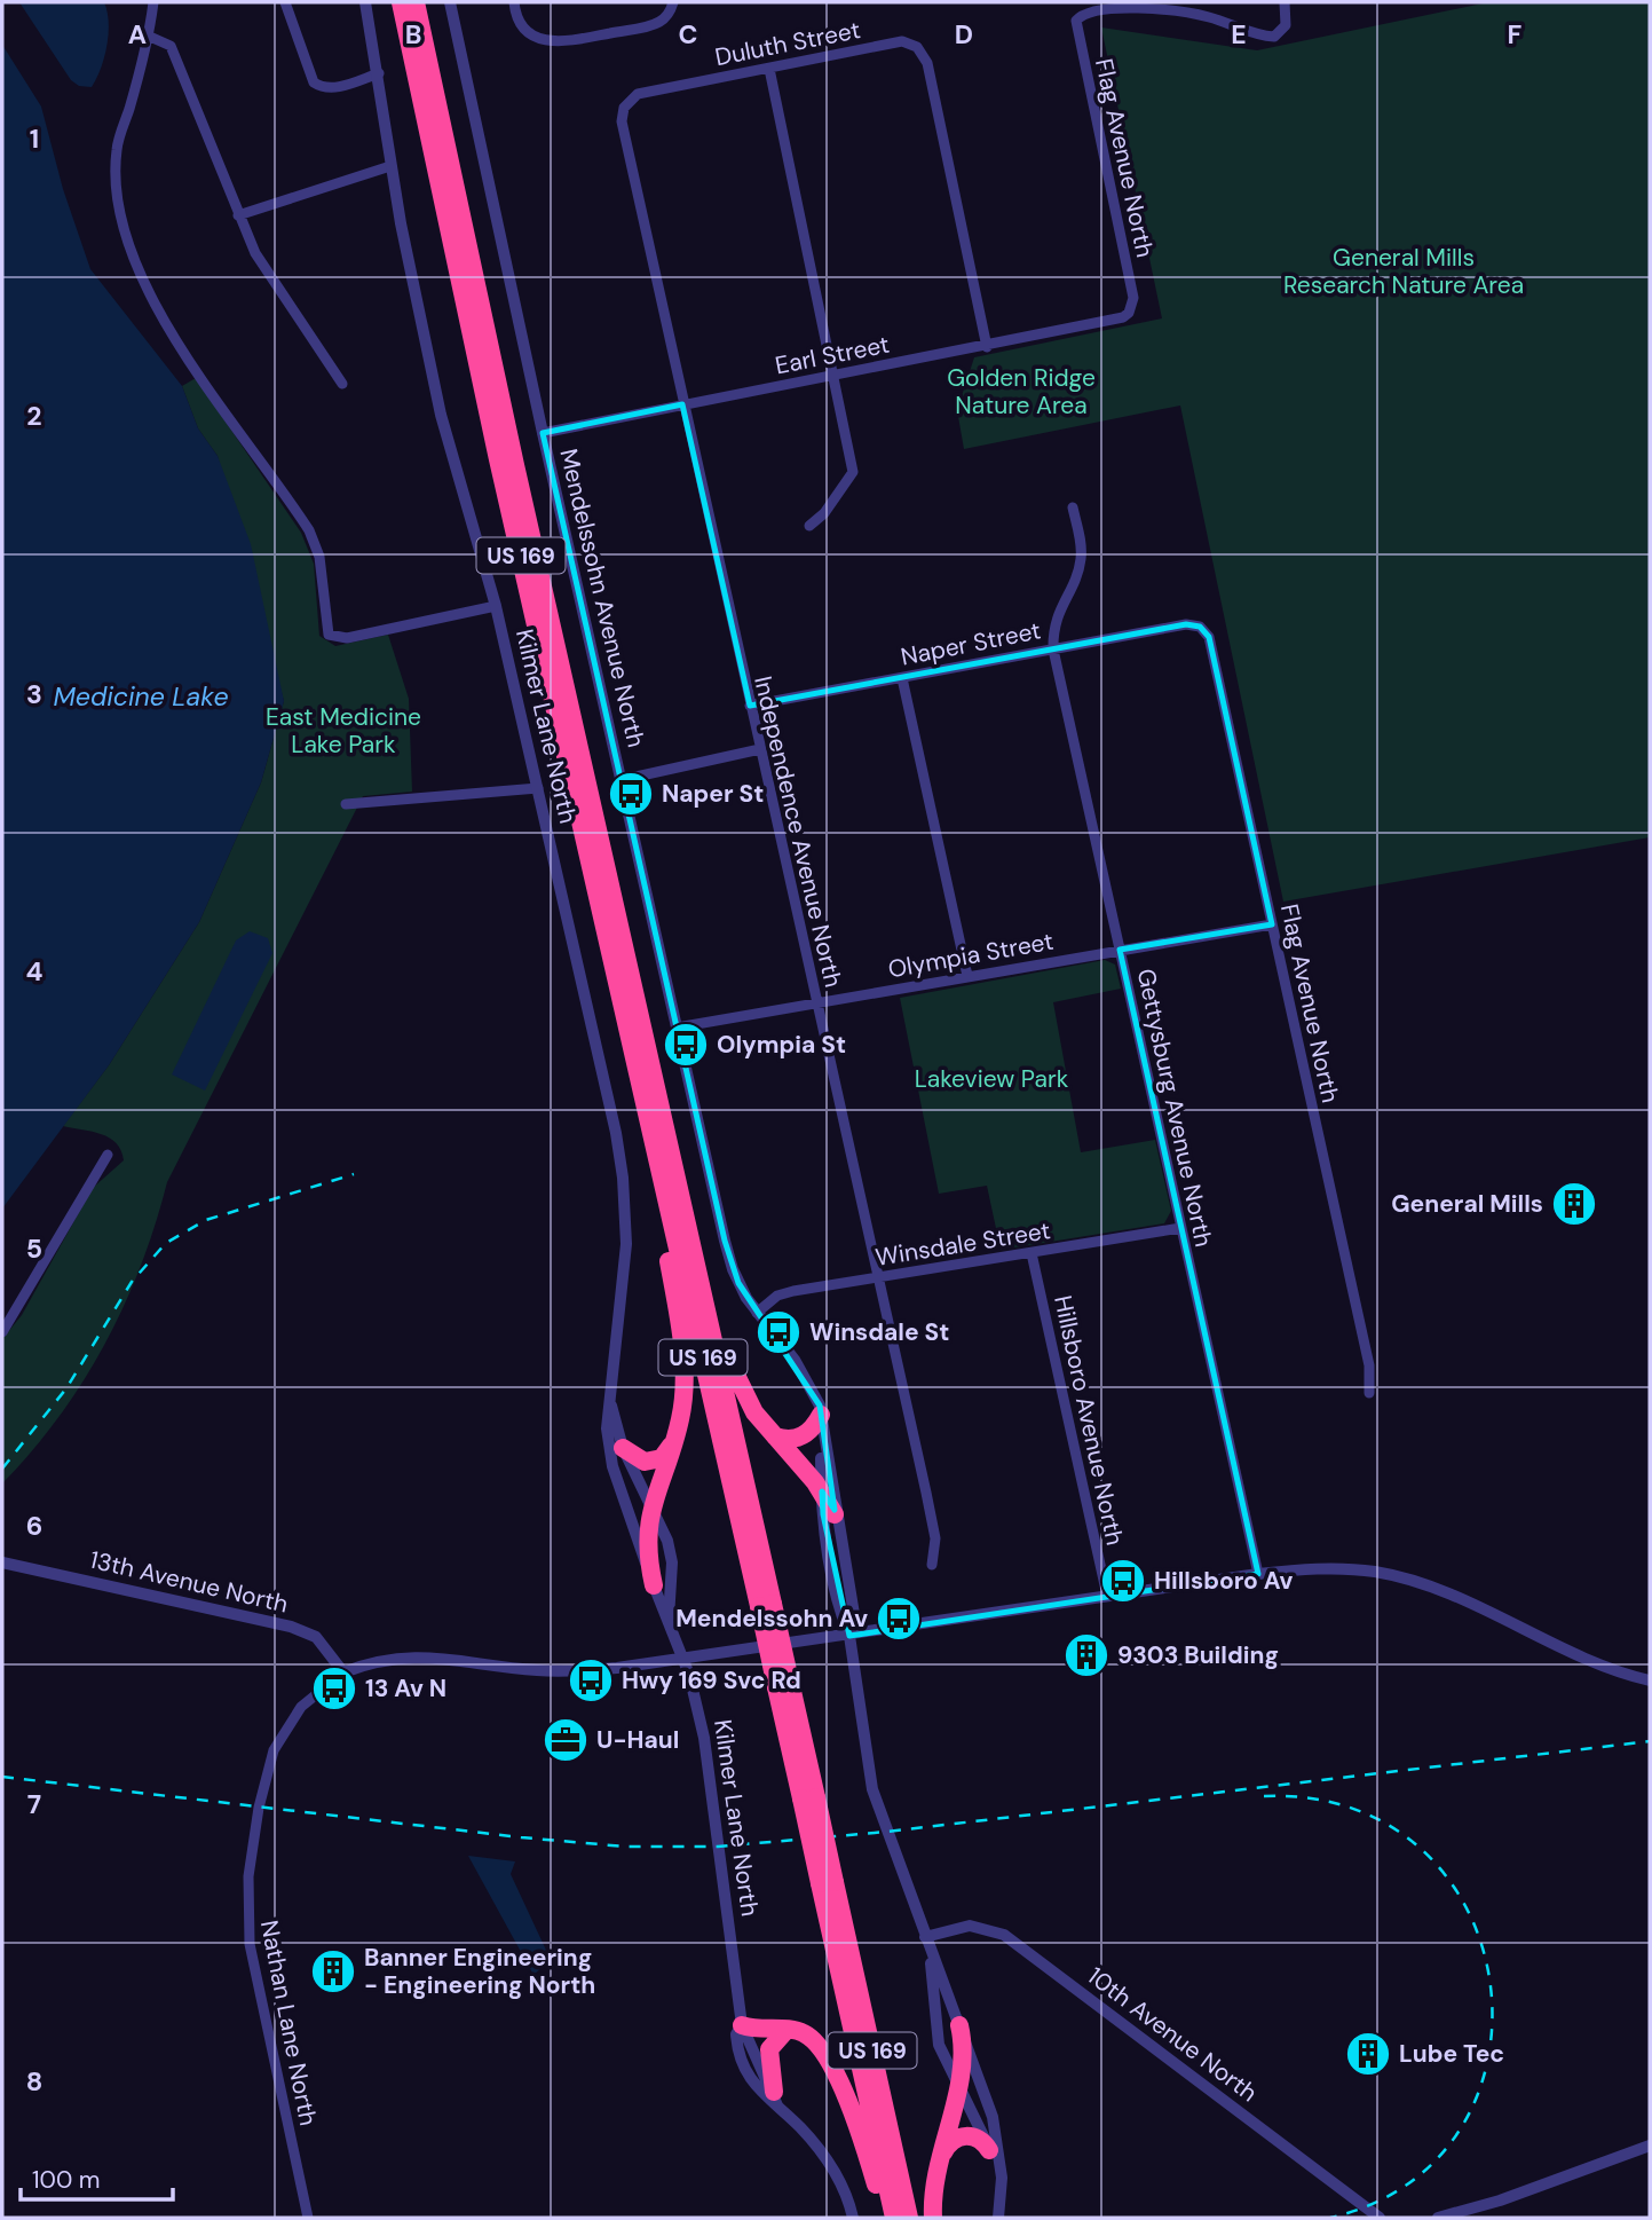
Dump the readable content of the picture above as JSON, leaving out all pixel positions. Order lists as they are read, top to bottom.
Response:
{
  "streets": {
    "highway": ["US 169"],
    "street": [
      "Duluth Street",
      "Flag Avenue North",
      "Earl Street",
      "Mendelssohn Avenue North",
      "Naper Street",
      "Kilmer Lane North",
      "Independence Avenue North",
      "Olympia Street",
      "Gettysburg Avenue North",
      "Winsdale Street",
      "Hillsboro Avenue North",
      "13th Avenue North",
      "Nathan Lane North",
      "10th Avenue North"
    ]
  },
  "crossings": [
    ["Duluth Street", "Earl Street"],
    ["Duluth Street", "Independence Avenue North"],
    ["Flag Avenue North", "Earl Street"],
    ["Flag Avenue North", "Naper Street"],
    ["Flag Avenue North", "Olympia Street"],
    ["Earl Street", "Mendelssohn Avenue North"],
    ["Earl Street", "Independence Avenue North"],
    ["Mendelssohn Avenue North", "Olympia Street"],
    ["Mendelssohn Avenue North", "Winsdale Street"],
    ["Mendelssohn Avenue North", "10th Avenue North"],
    ["Naper Street", "Independence Avenue North"],
    ["Naper Street", "Gettysburg Avenue North"],
    ["Independence Avenue North", "Olympia Street"],
    ["Independence Avenue North", "Winsdale Street"],
    ["Olympia Street", "Gettysburg Avenue North"],
    ["Gettysburg Avenue North", "Winsdale Street"],
    ["Winsdale Street", "Hillsboro Avenue North"],
    ["13th Avenue North", "Nathan Lane North"]
  ],
  "water": ["Medicine Lake"],
  "parks": [
    "General Mills Research Nature Area",
    "Golden Ridge Nature Area",
    "East Medicine Lake Park",
    "Lakeview Park"
  ],
  "places": {
    "bus stop": [
      "Naper St",
      "Olympia St",
      "Winsdale St",
      "Hillsboro Av",
      "Mendelssohn Av",
      "Hwy 169 Svc Rd",
      "13 Av N"
    ],
    "building": [
      "General Mills",
      "9303 Building",
      "Banner Engineering - Engineering North",
      "Lube Tec"
    ],
    "office": ["U-Haul"]
  },
  "scale_bar": "100 m",
  "grid": {
    "columns": [
      "A",
      "B",
      "C",
      "D",
      "E",
      "F"
    ],
    "rows": [
      "1",
      "2",
      "3",
      "4",
      "5",
      "6",
      "7",
      "8"
    ]
  }
}
